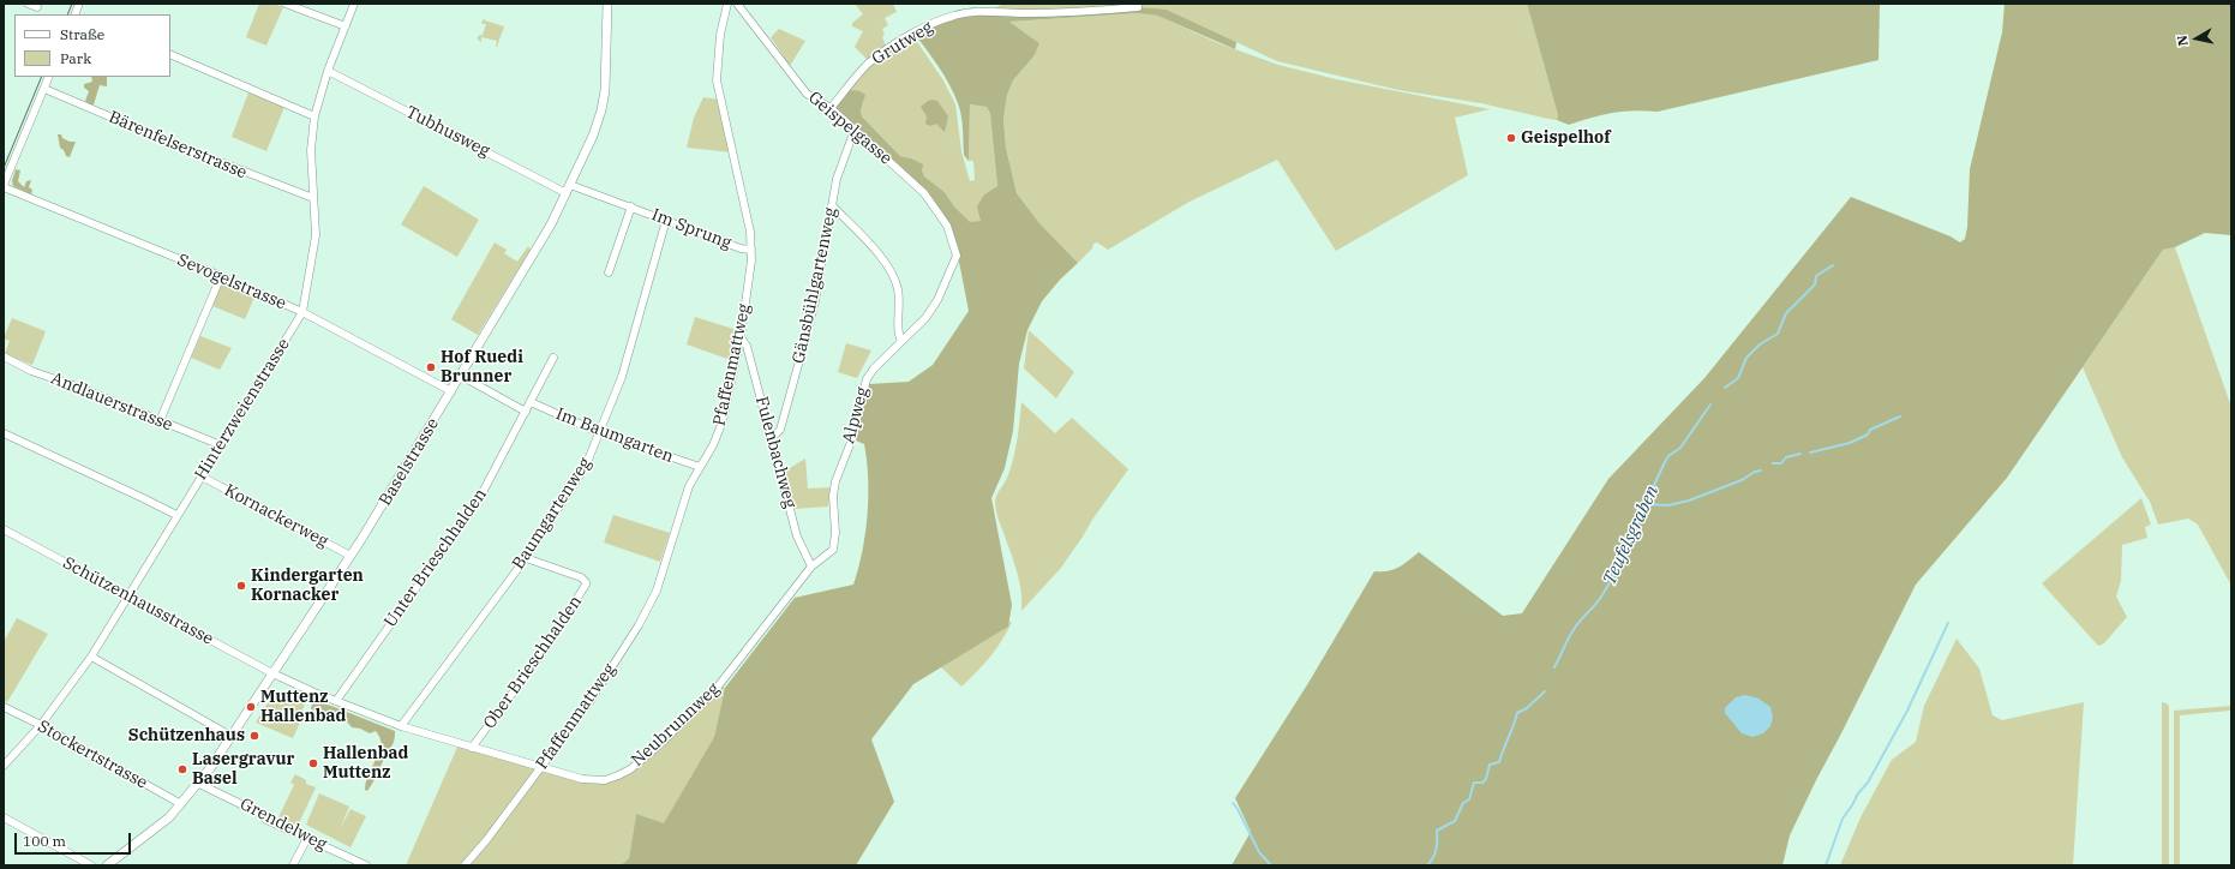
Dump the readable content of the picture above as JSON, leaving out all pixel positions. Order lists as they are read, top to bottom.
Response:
{
  "streets": {
    "street": [
      "Grutweg",
      "Geispelgasse",
      "Tubhusweg",
      "Bärenfelserstrasse",
      "Im Sprung",
      "Sevogelstrasse",
      "Gänsbühlgartenweg",
      "Pfaffenmattweg",
      "Andlauerstrasse",
      "Hinterzweienstrasse",
      "Alpweg",
      "Im Baumgarten",
      "Fulenbachweg",
      "Baselstrasse",
      "Baumgartenweg",
      "Kornackerweg",
      "Unter Brieschhalden",
      "Schützenhausstrasse",
      "Ober Brieschhalden",
      "Neubrunnweg",
      "Stockertstrasse",
      "Grendelweg"
    ]
  },
  "crossings": [
    ["Grutweg", "Geispelgasse"],
    ["Geispelgasse", "Gänsbühlgartenweg"],
    ["Geispelgasse", "Alpweg"],
    ["Tubhusweg", "Im Sprung"],
    ["Tubhusweg", "Hinterzweienstrasse"],
    ["Tubhusweg", "Baselstrasse"],
    ["Bärenfelserstrasse", "Hinterzweienstrasse"],
    ["Im Sprung", "Pfaffenmattweg"],
    ["Im Sprung", "Baselstrasse"],
    ["Im Sprung", "Baumgartenweg"],
    ["Sevogelstrasse", "Hinterzweienstrasse"],
    ["Sevogelstrasse", "Baselstrasse"],
    ["Gänsbühlgartenweg", "Fulenbachweg"],
    ["Pfaffenmattweg", "Im Baumgarten"],
    ["Pfaffenmattweg", "Fulenbachweg"],
    ["Pfaffenmattweg", "Neubrunnweg"],
    ["Andlauerstrasse", "Hinterzweienstrasse"],
    ["Hinterzweienstrasse", "Kornackerweg"],
    ["Hinterzweienstrasse", "Schützenhausstrasse"],
    ["Hinterzweienstrasse", "Stockertstrasse"],
    ["Alpweg", "Fulenbachweg"],
    ["Alpweg", "Neubrunnweg"],
    ["Im Baumgarten", "Baumgartenweg"],
    ["Im Baumgarten", "Unter Brieschhalden"],
    ["Fulenbachweg", "Neubrunnweg"],
    ["Baselstrasse", "Kornackerweg"],
    ["Baselstrasse", "Schützenhausstrasse"],
    ["Baselstrasse", "Neubrunnweg"],
    ["Baselstrasse", "Stockertstrasse"],
    ["Baselstrasse", "Grendelweg"],
    ["Baumgartenweg", "Ober Brieschhalden"],
    ["Baumgartenweg", "Neubrunnweg"],
    ["Unter Brieschhalden", "Neubrunnweg"],
    ["Schützenhausstrasse", "Neubrunnweg"],
    ["Ober Brieschhalden", "Neubrunnweg"]
  ],
  "water": ["Teufelsgraben"],
  "places": [
    "Geispelhof",
    "Hof Ruedi Brunner",
    "Kindergarten Kornacker",
    "Muttenz Hallenbad",
    "Schützenhaus",
    "Hallenbad Muttenz",
    "Lasergravur Basel"
  ],
  "legend": ["Straße", "Park"],
  "scale_bar": "100 m",
  "north": "left"
}
